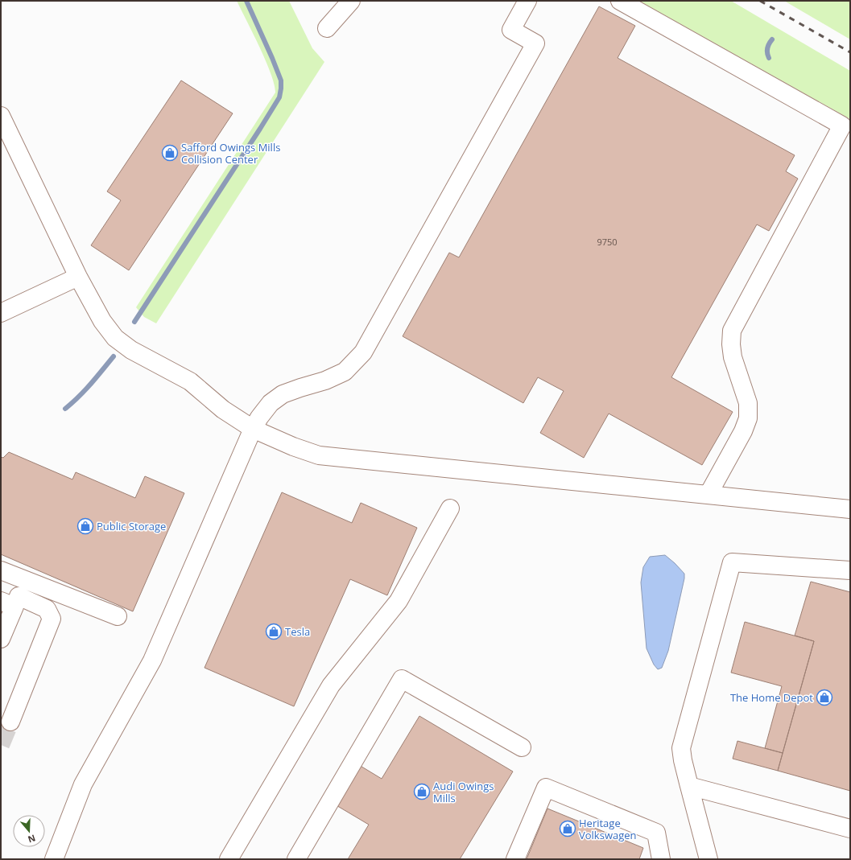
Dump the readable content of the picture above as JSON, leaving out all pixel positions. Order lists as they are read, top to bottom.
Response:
{
  "places": {
    "shop": [
      "Safford Owings Mills Collision Center",
      "Public Storage",
      "Tesla",
      "The Home Depot",
      "Audi Owings Mills",
      "Heritage Volkswagen"
    ]
  },
  "house_numbers": ["9750"],
  "north": "bottom"
}
